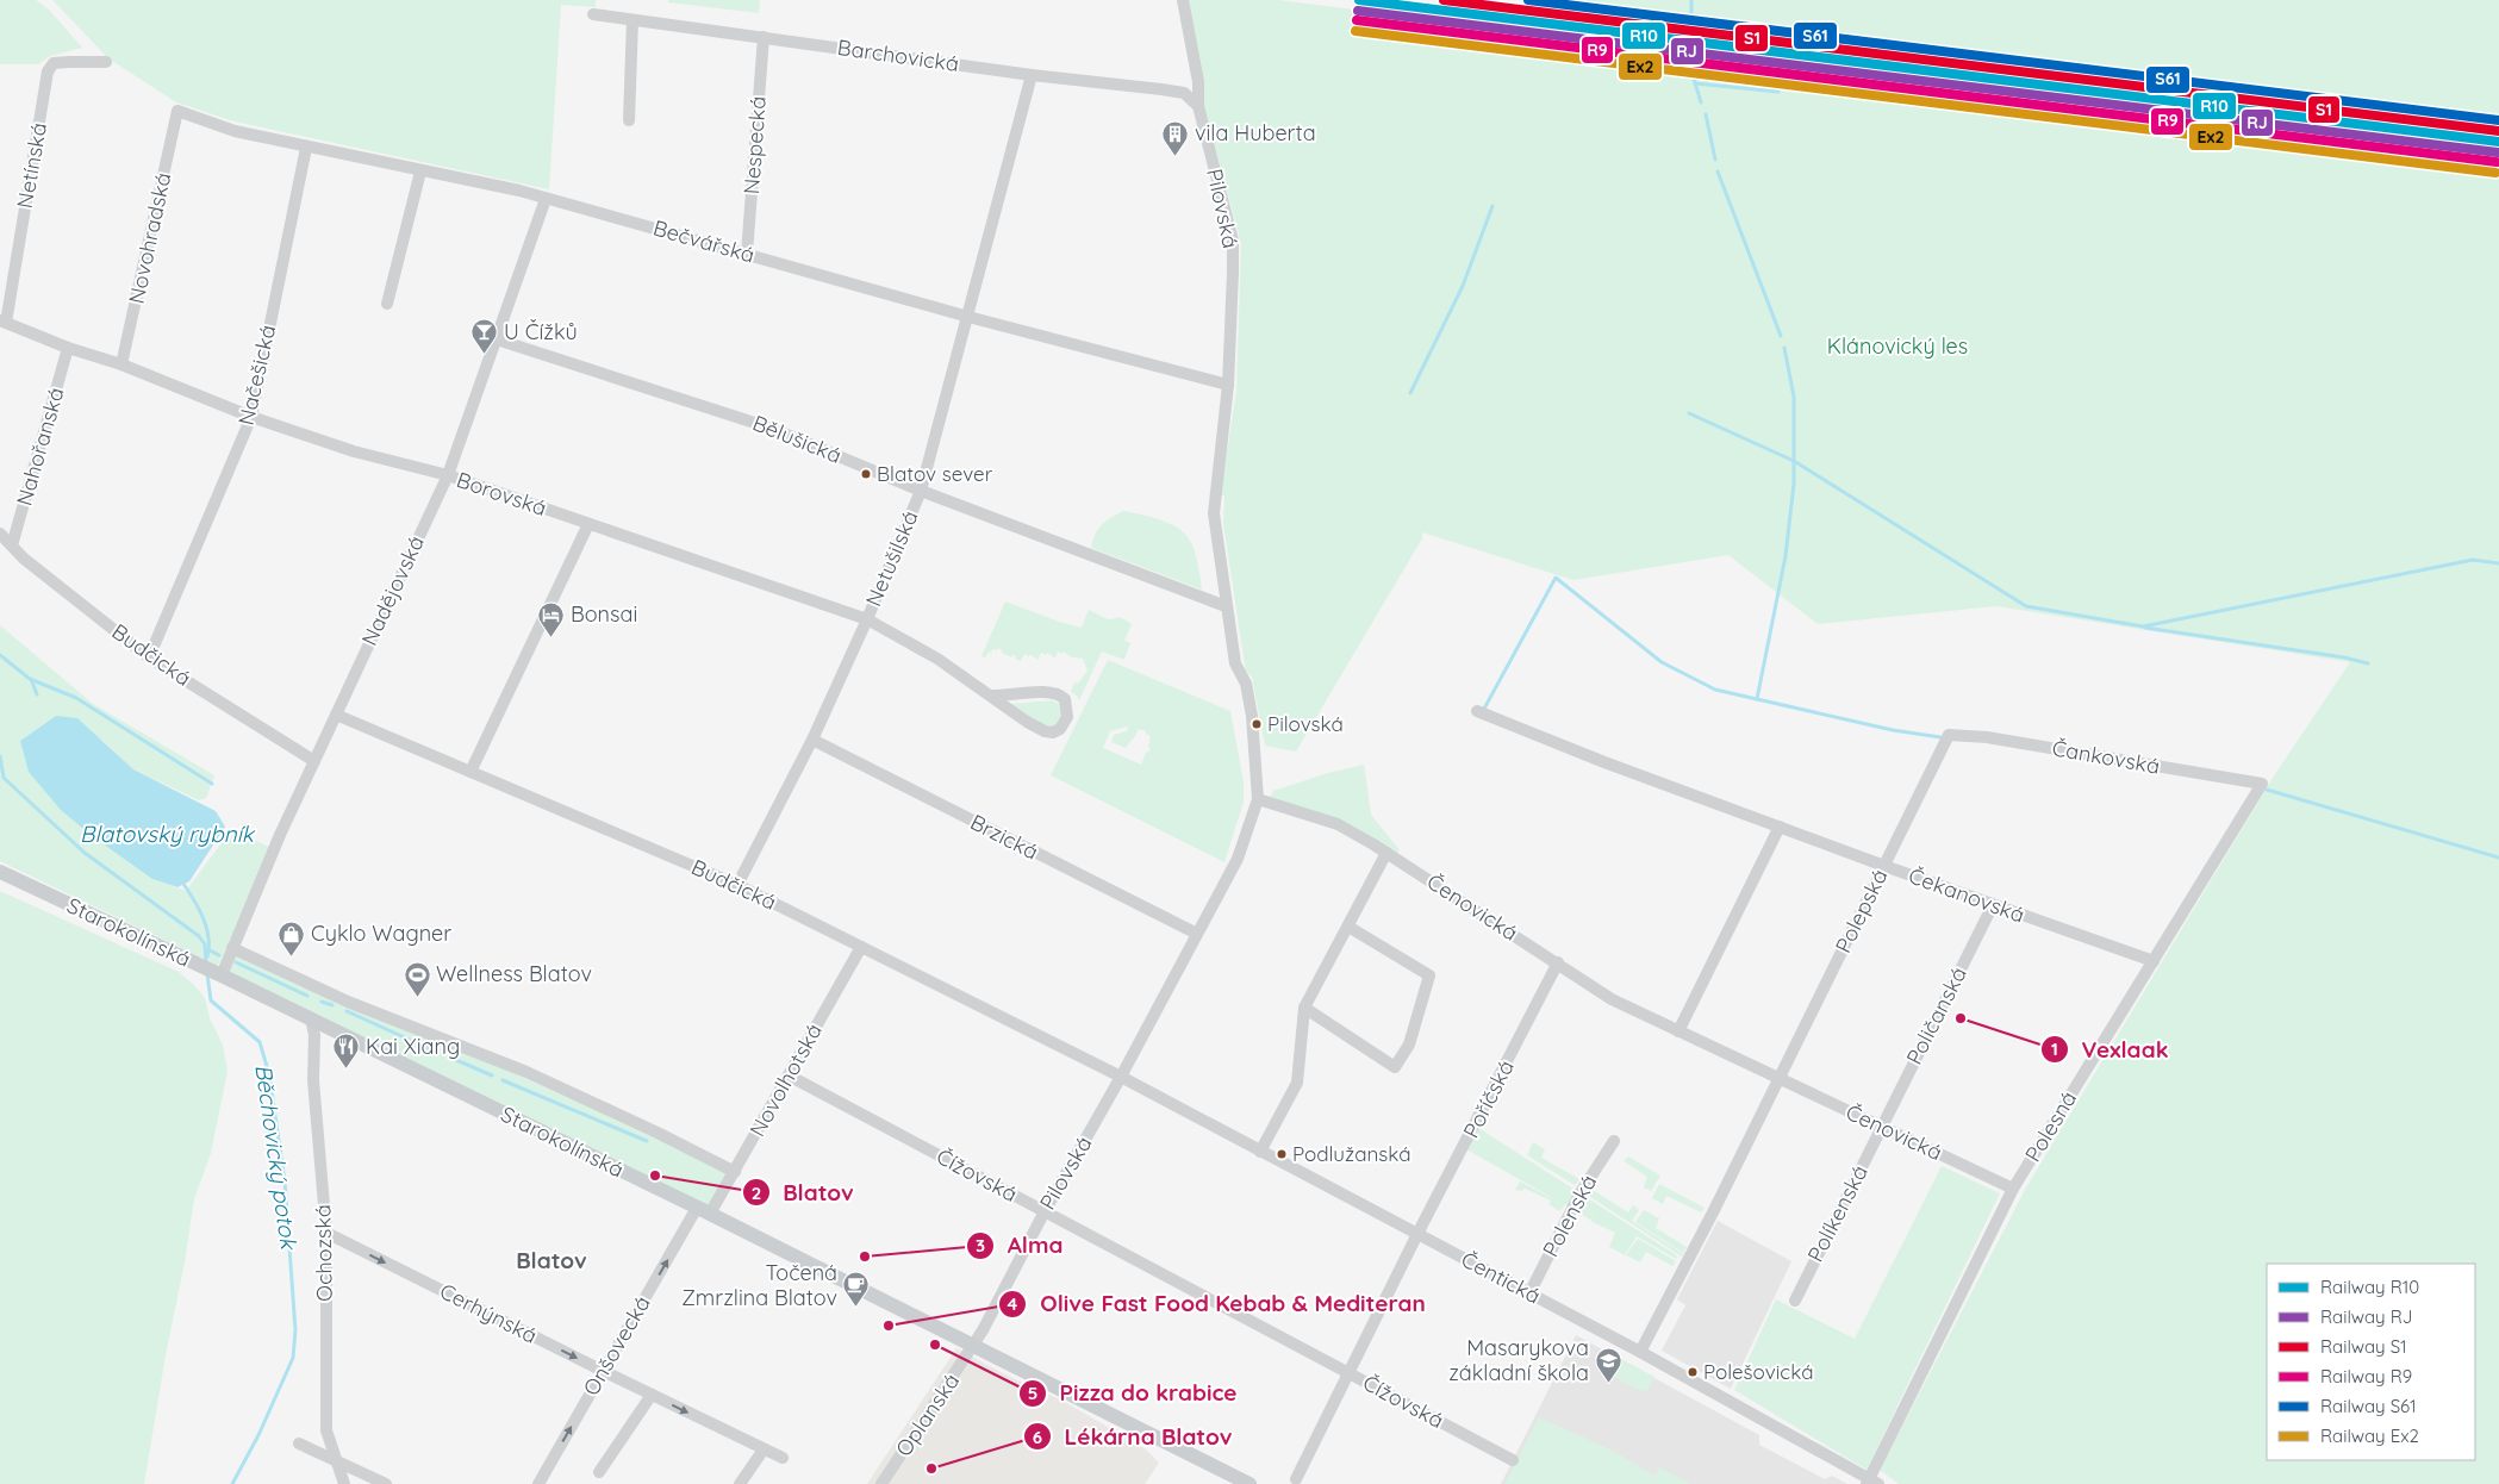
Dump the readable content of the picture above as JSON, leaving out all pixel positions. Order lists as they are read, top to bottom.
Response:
{
  "streets": {
    "main road": ["Starokolínská"],
    "street": [
      "Barchovická",
      "Nespecká",
      "Netínská",
      "Pilovská",
      "Novohradská",
      "Bečvářská",
      "Načešická",
      "Bělušická",
      "Nahořanská",
      "Borovská",
      "Netušilská",
      "Nadějovská",
      "Budčická",
      "Čankovská",
      "Brzická",
      "Čekanovská",
      "Čenovická",
      "Polepská",
      "Poličanská",
      "Novolhotská",
      "Poříčská",
      "Polesná",
      "Čížovská",
      "Políkenská",
      "Polenská",
      "Ochozská",
      "Čentická",
      "Cerhýnská",
      "Onšovecká",
      "Oplanská"
    ]
  },
  "crossings": [
    ["Barchovická", "Nespecká"],
    ["Barchovická", "Pilovská"],
    ["Barchovická", "Netušilská"],
    ["Nespecká", "Bečvářská"],
    ["Netínská", "Borovská"],
    ["Pilovská", "Bečvářská"],
    ["Pilovská", "Bělušická"],
    ["Pilovská", "Budčická"],
    ["Pilovská", "Brzická"],
    ["Pilovská", "Čenovická"],
    ["Pilovská", "Starokolínská"],
    ["Pilovská", "Čížovská"],
    ["Pilovská", "Čentická"],
    ["Pilovská", "Oplanská"],
    ["Novohradská", "Bečvářská"],
    ["Novohradská", "Borovská"],
    ["Bečvářská", "Načešická"],
    ["Bečvářská", "Netušilská"],
    ["Bečvářská", "Nadějovská"],
    ["Načešická", "Borovská"],
    ["Načešická", "Budčická"],
    ["Bělušická", "Netušilská"],
    ["Bělušická", "Nadějovská"],
    ["Nahořanská", "Borovská"],
    ["Nahořanská", "Budčická"],
    ["Borovská", "Netušilská"],
    ["Borovská", "Nadějovská"],
    ["Netušilská", "Budčická"],
    ["Netušilská", "Brzická"],
    ["Nadějovská", "Budčická"],
    ["Nadějovská", "Starokolínská"],
    ["Budčická", "Novolhotská"],
    ["Budčická", "Čentická"],
    ["Čankovská", "Polepská"],
    ["Čankovská", "Polesná"],
    ["Čekanovská", "Polepská"],
    ["Čekanovská", "Poličanská"],
    ["Čekanovská", "Polesná"],
    ["Čenovická", "Polepská"],
    ["Čenovická", "Poličanská"],
    ["Čenovická", "Poříčská"],
    ["Čenovická", "Polesná"],
    ["Čenovická", "Políkenská"],
    ["Starokolínská", "Novolhotská"],
    ["Starokolínská", "Ochozská"],
    ["Starokolínská", "Onšovecká"],
    ["Starokolínská", "Oplanská"],
    ["Poličanská", "Políkenská"],
    ["Novolhotská", "Čížovská"],
    ["Novolhotská", "Onšovecká"],
    ["Poříčská", "Čížovská"],
    ["Poříčská", "Čentická"],
    ["Polesná", "Čentická"],
    ["Polenská", "Čentická"],
    ["Ochozská", "Cerhýnská"],
    ["Cerhýnská", "Onšovecká"]
  ],
  "one_way": ["Cerhýnská", "Onšovecká"],
  "districts": ["Blatov"],
  "water": ["Blatovský rybník", "Běchovický potok"],
  "parks": ["Klánovický les"],
  "places": {
    "building": ["vila Huberta"],
    "bar": ["U Čížků"],
    "other": [
      "Blatov sever",
      "Pilovská",
      "Vexlaak",
      "Podlužanská",
      "Blatov",
      "Alma",
      "Olive Fast Food Kebab & Mediteran",
      "Pizza do krabice",
      "Polešovická",
      "Lékárna Blatov"
    ],
    "hotel": ["Bonsai"],
    "shop": ["Cyklo Wagner"],
    "sports": ["Wellness Blatov"],
    "restaurant": ["Kai Xiang"],
    "cafe": ["Točená Zmrzlina Blatov"],
    "school or university": ["Masarykova základní škola"]
  },
  "lines": [
    "rail line R10",
    "rail line S1",
    "rail line S61",
    "rail line RJ",
    "rail line R9",
    "rail line Ex2"
  ],
  "legend": [
    "Railway R10",
    "Railway RJ",
    "Railway S1",
    "Railway R9",
    "Railway S61",
    "Railway Ex2"
  ]
}
